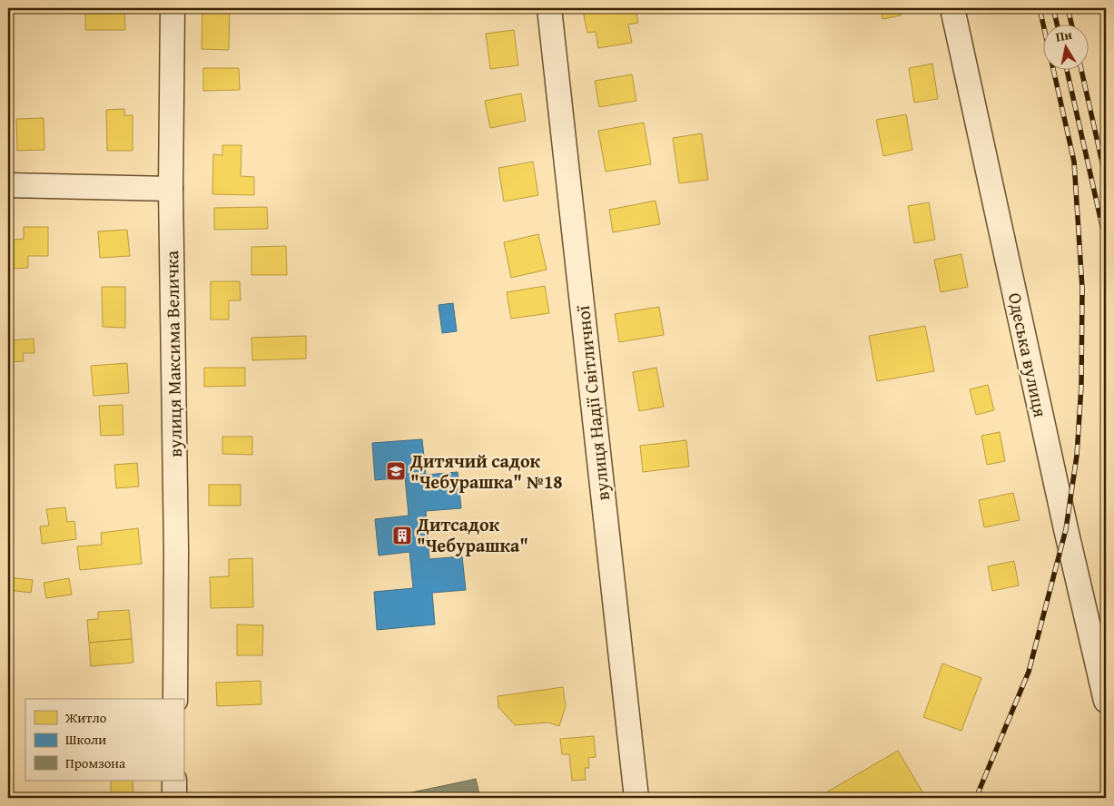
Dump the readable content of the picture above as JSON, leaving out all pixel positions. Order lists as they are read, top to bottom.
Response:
{
  "streets": {
    "street": ["вулиця Максима Величка", "Одеська вулиця", "вулиця Надії Світличної"]
  },
  "places": {
    "school or university": ["Дитячий садок \"Чебурашка\" №18"],
    "building": ["Дитсадок \"Чебурашка\""]
  },
  "legend": ["Житло", "Школи", "Промзона"],
  "north": "top"
}
